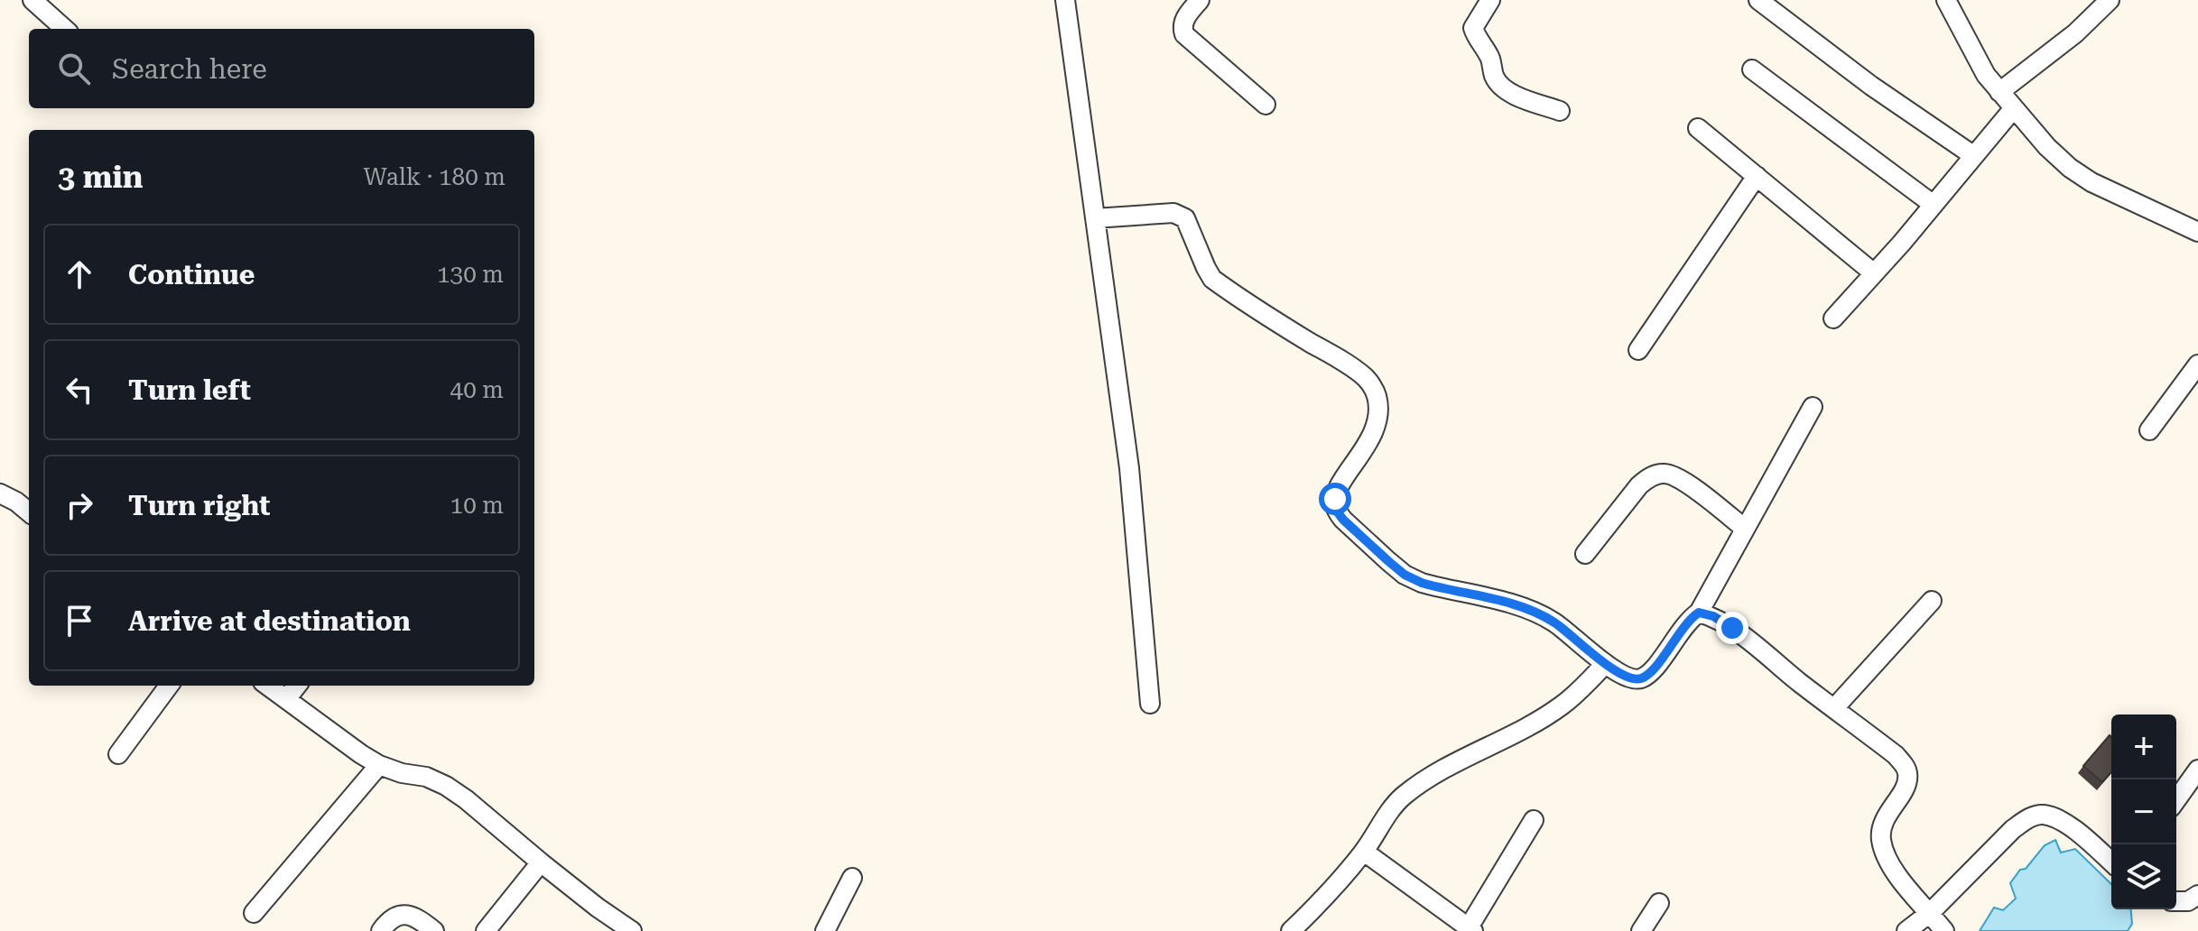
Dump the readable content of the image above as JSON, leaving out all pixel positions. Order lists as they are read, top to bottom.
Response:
{
  "page": {
    "search": "Search here",
    "heading": ["3 min", "Walk · 180 m"],
    "list": [
      ["Continue", "130 m"],
      ["Turn left", "40 m"],
      ["Turn right", "10 m"],
      "Arrive at destination"
    ],
    "map_buttons": ["+", "−"]
  }
}
